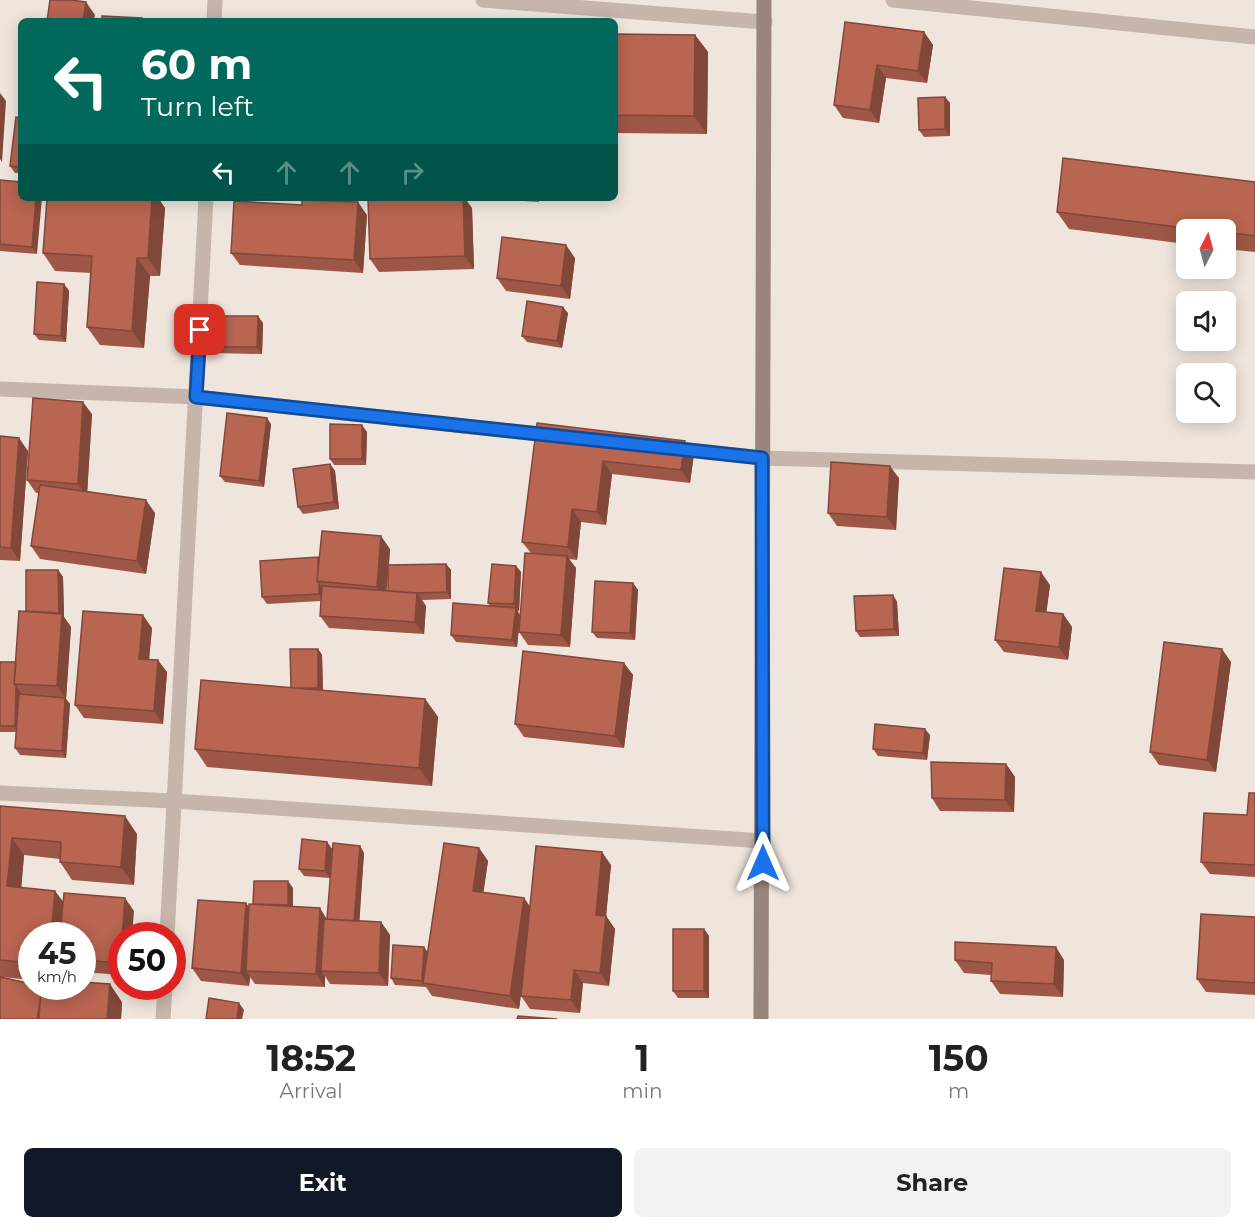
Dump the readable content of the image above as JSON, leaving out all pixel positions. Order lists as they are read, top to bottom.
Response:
{
  "north": "top",
  "page": {
    "turn": ["60 m", "Turn left"],
    "speed": "45 km/h",
    "limit": "50",
    "eta": [
      "18:52",
      "Arrival",
      "1",
      "min",
      "150",
      "m"
    ],
    "buttons": ["Exit", "Share"]
  }
}
